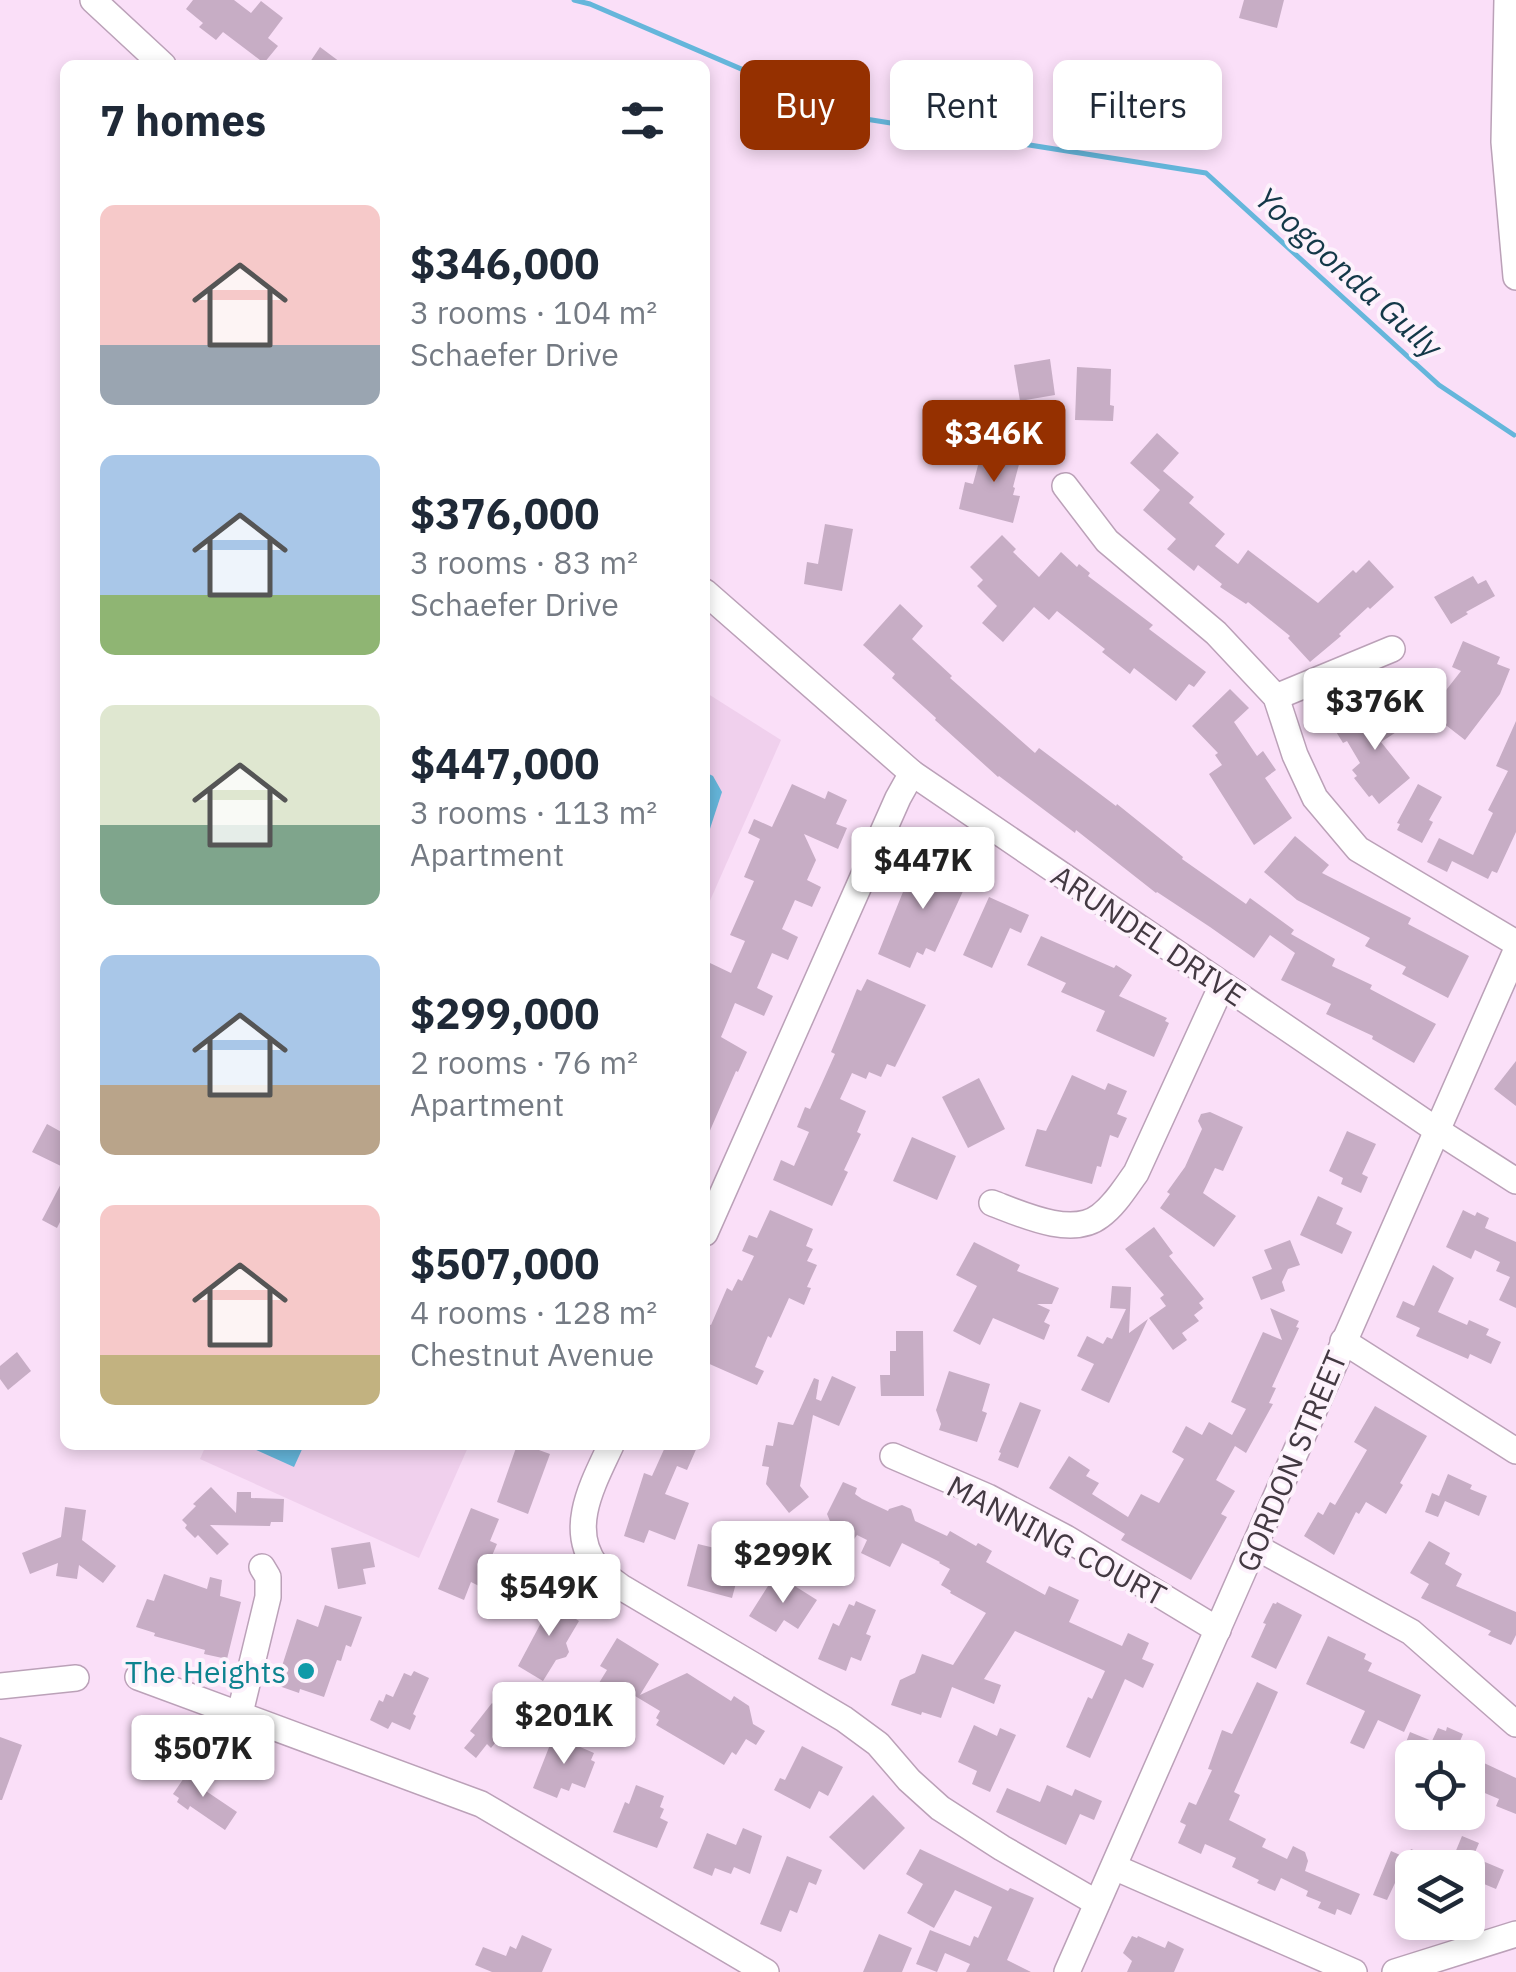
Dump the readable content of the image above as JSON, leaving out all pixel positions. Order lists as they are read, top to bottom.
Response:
{
  "streets": {
    "street": ["ARUNDEL DRIVE", "GORDON STREET", "MANNING COURT"]
  },
  "crossings": [
    ["ARUNDEL DRIVE", "GORDON STREET"],
    ["GORDON STREET", "MANNING COURT"]
  ],
  "water": ["Yoogoonda Gully"],
  "places": ["The Heights"],
  "page": {
    "chip": ["Buy", "Rent", "Filters"],
    "heading": "7 homes",
    "list": [
      {
        "name": "$346,000",
        "note": "3 rooms · 104 m² · Schaefer Drive"
      },
      {
        "name": "$376,000",
        "note": "3 rooms · 83 m² · Schaefer Drive"
      },
      {
        "name": "$447,000",
        "note": "3 rooms · 113 m² · Apartment"
      },
      {
        "name": "$299,000",
        "note": "2 rooms · 76 m² · Apartment"
      },
      {
        "name": "$507,000",
        "note": "4 rooms · 128 m² · Chestnut Avenue"
      }
    ],
    "price": [
      "$346K",
      "$376K",
      "$447K",
      "$299K",
      "$549K",
      "$201K",
      "$507K"
    ]
  }
}
